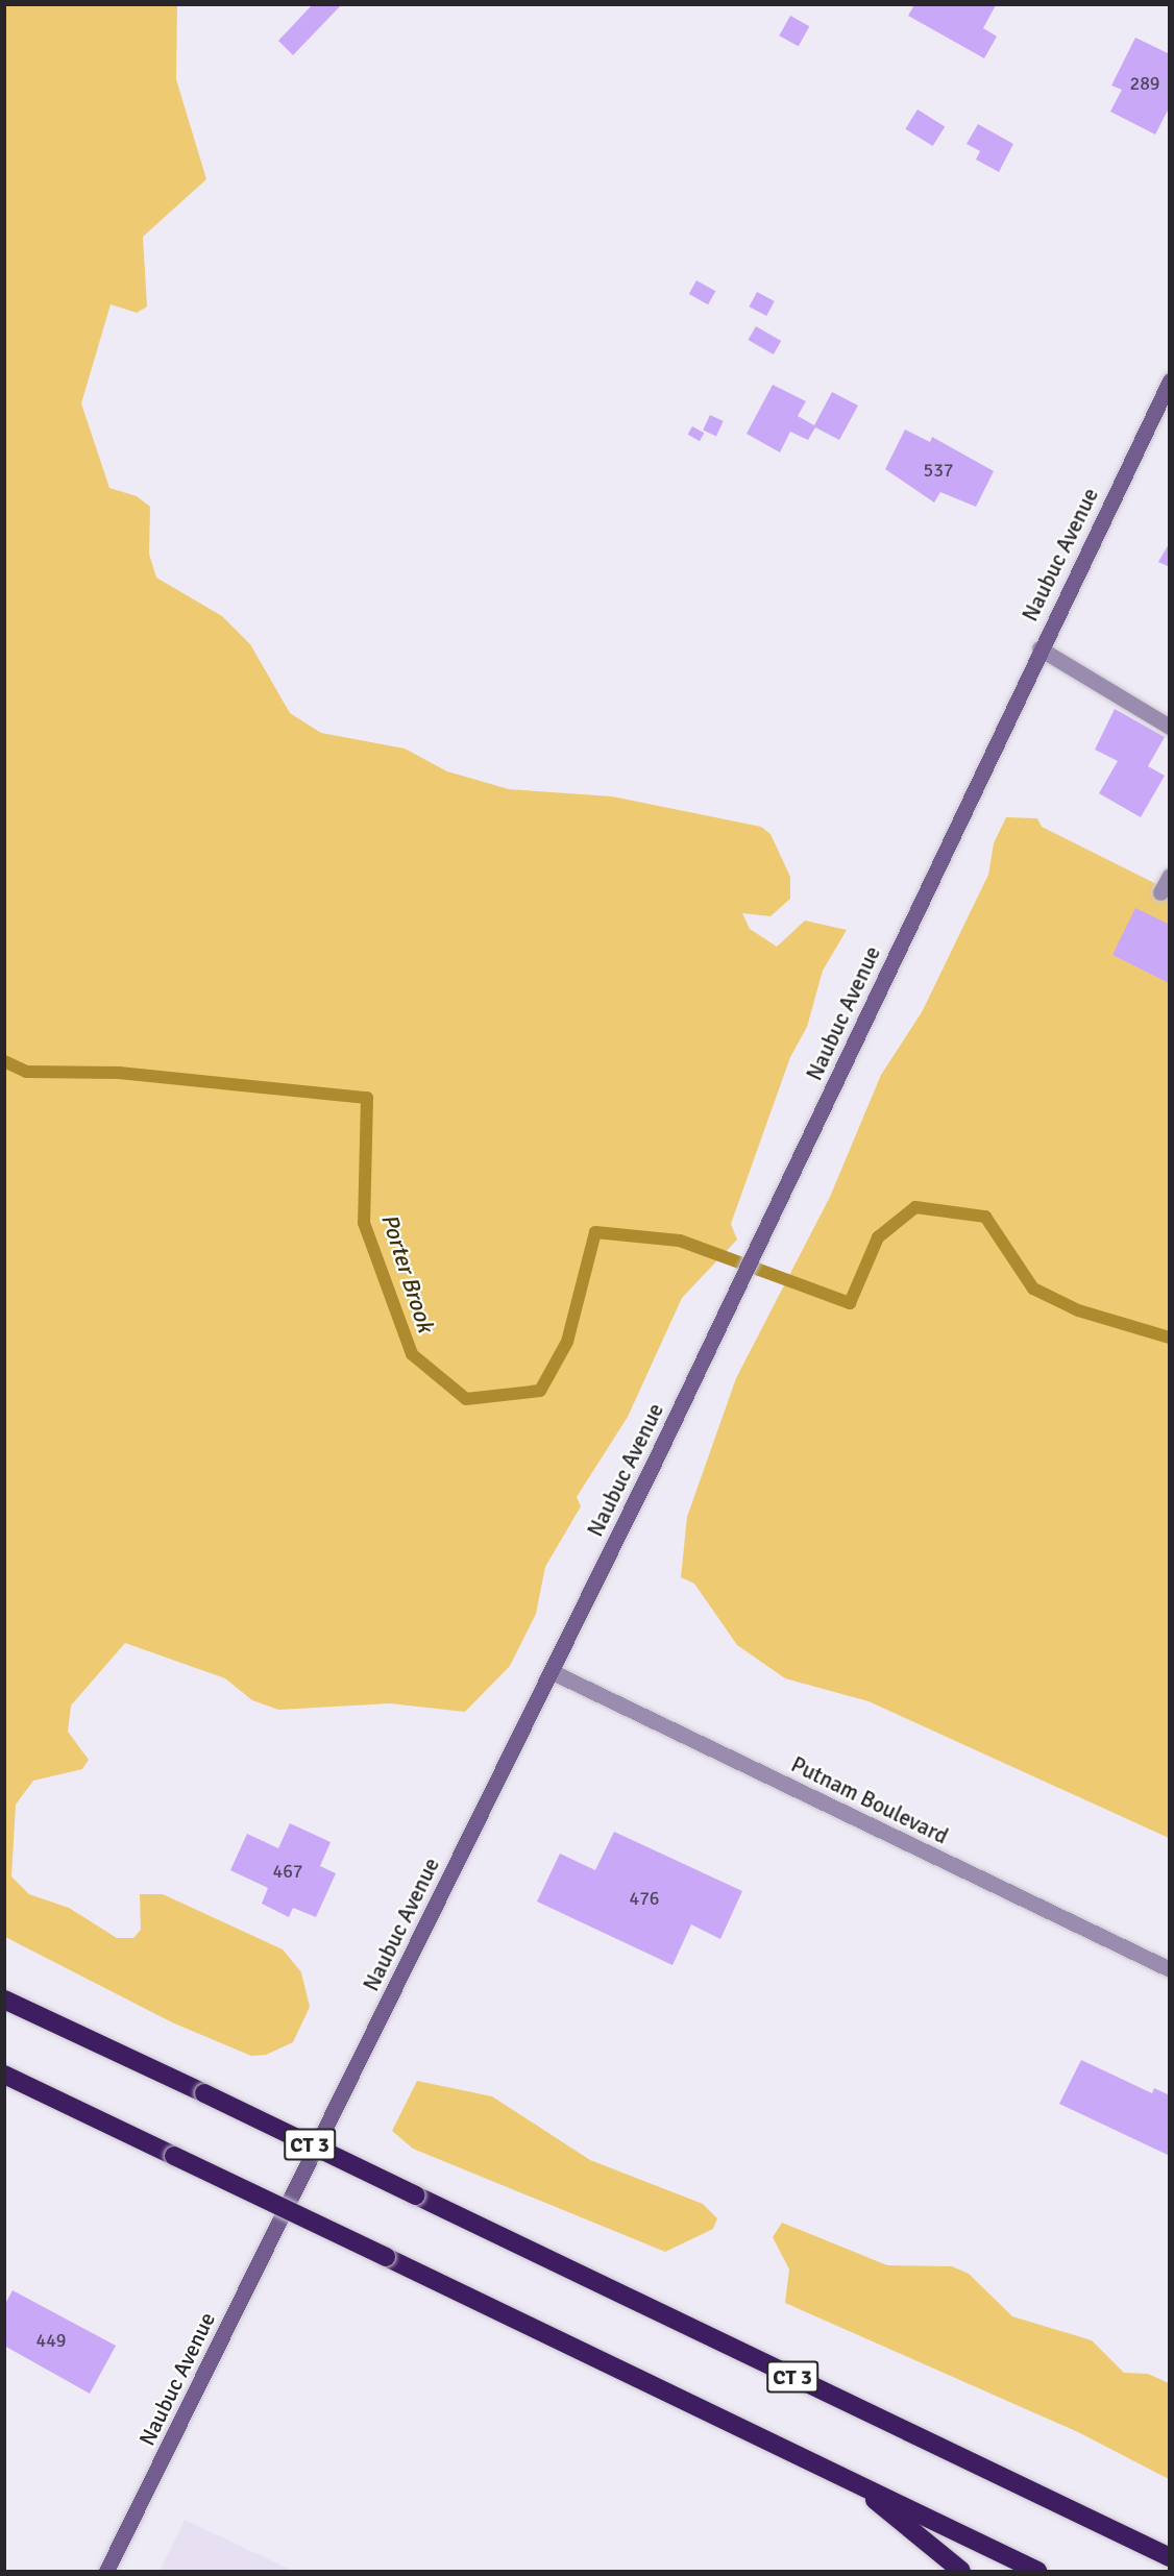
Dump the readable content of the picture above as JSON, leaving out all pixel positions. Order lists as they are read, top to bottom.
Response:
{
  "streets": {
    "highway": ["CT 3"],
    "main road": ["Naubuc Avenue"],
    "street": ["Putnam Boulevard"]
  },
  "crossings": [
    ["Naubuc Avenue", "Putnam Boulevard"]
  ],
  "water": ["Porter Brook"],
  "house_numbers": [
    "289",
    "537",
    "467",
    "476",
    "449"
  ]
}
